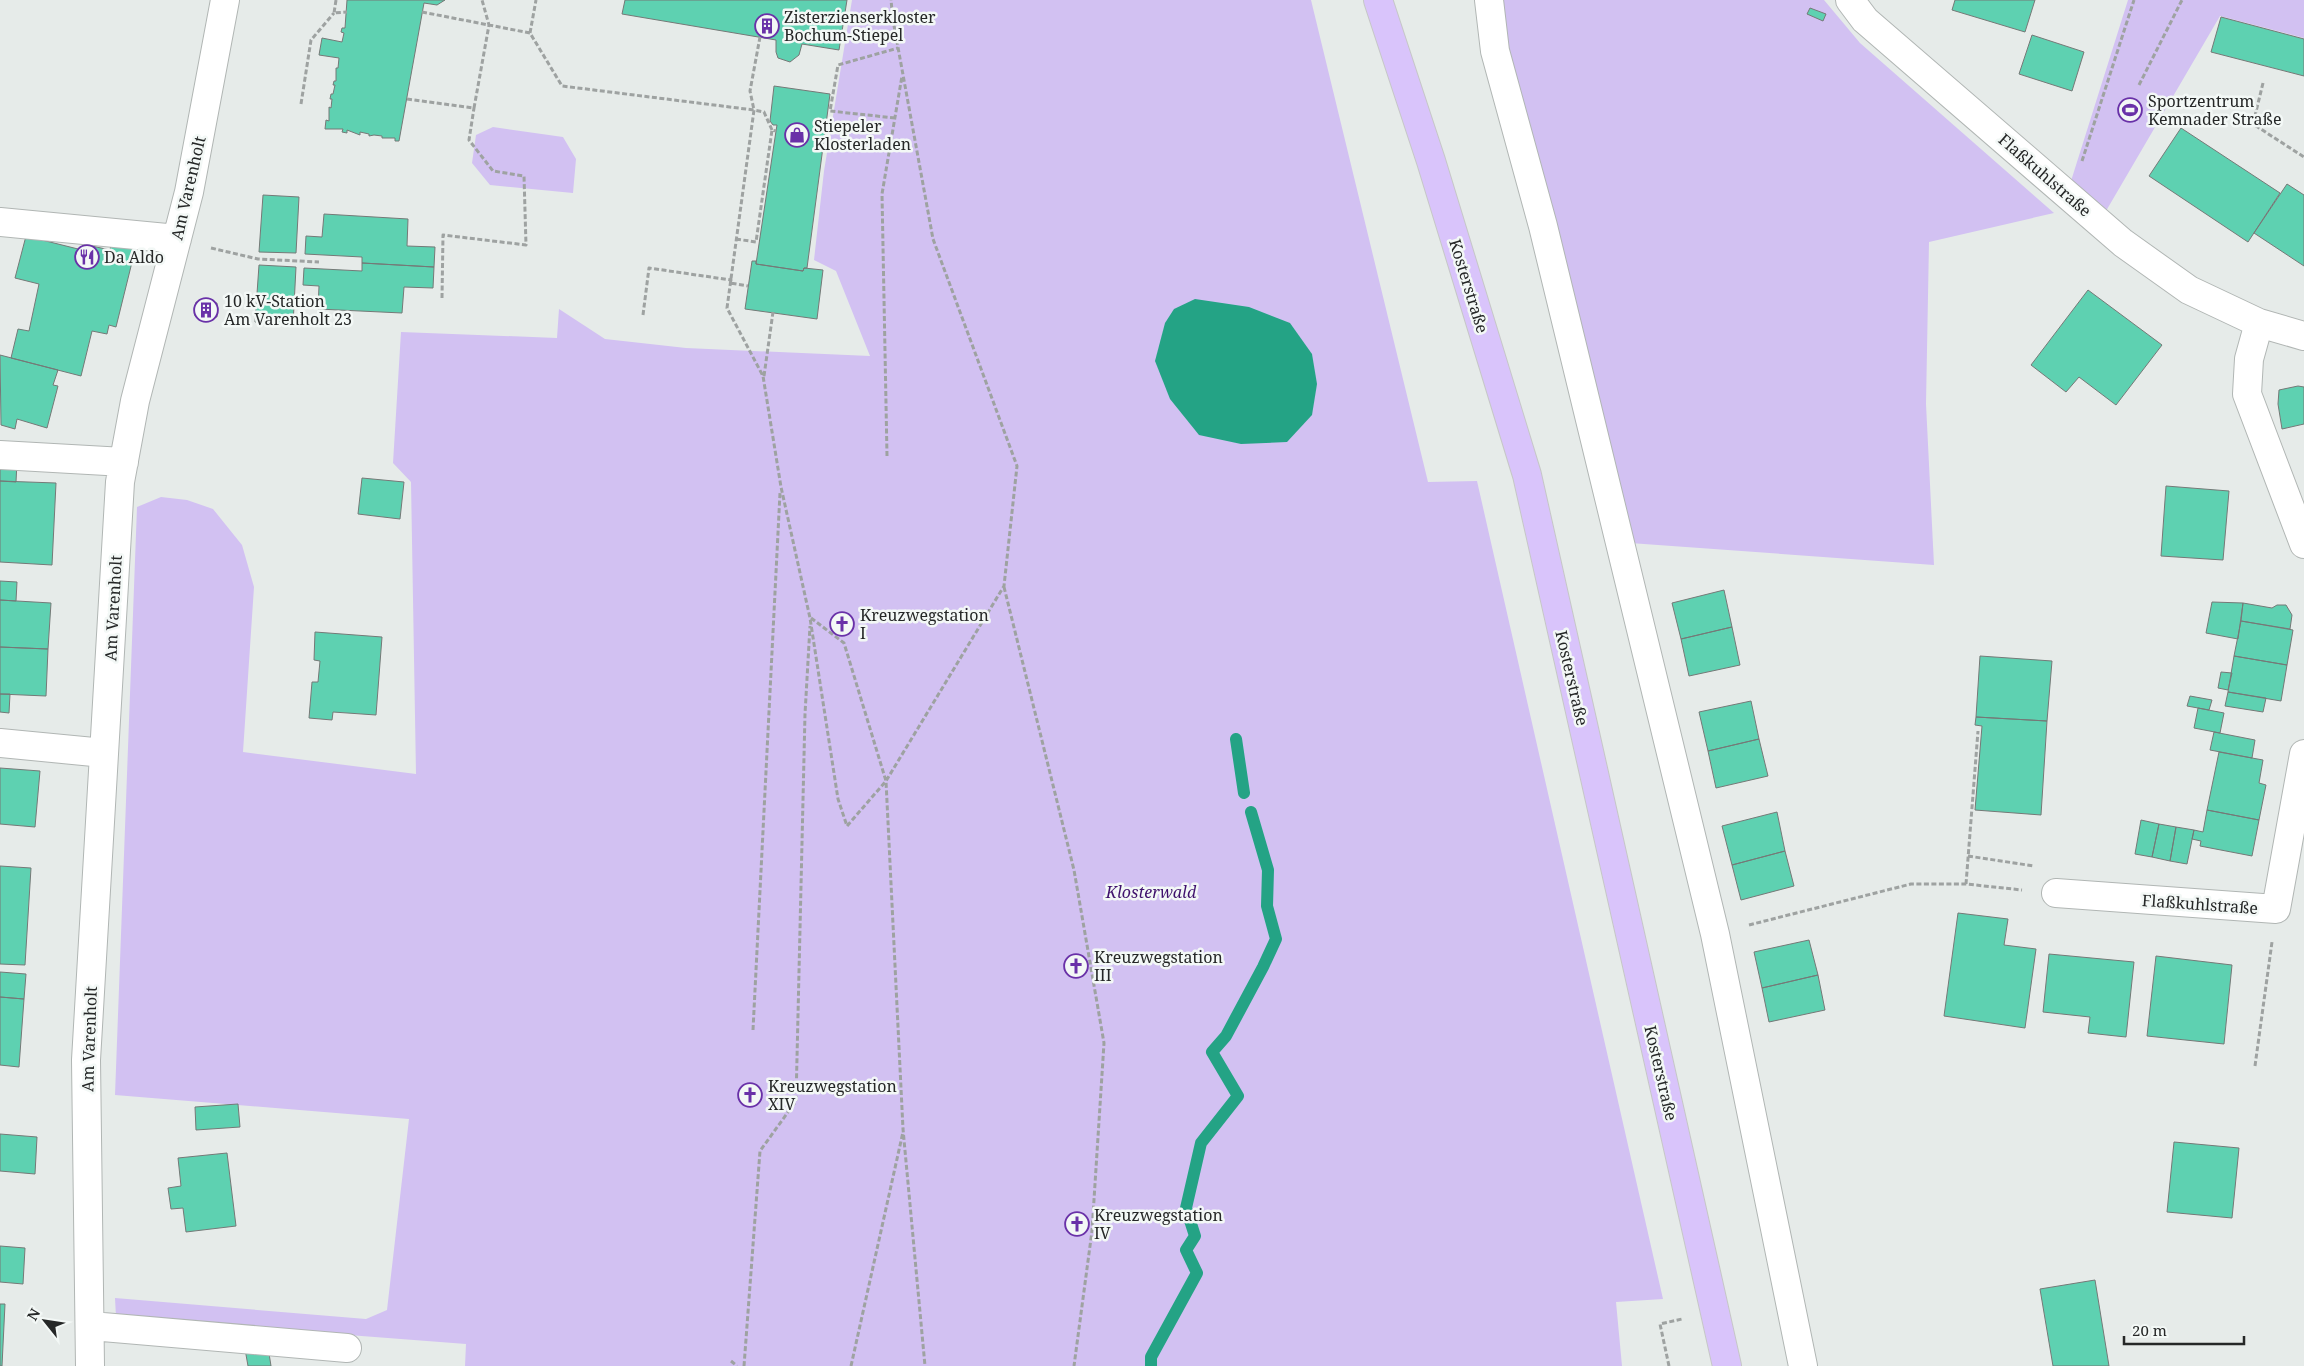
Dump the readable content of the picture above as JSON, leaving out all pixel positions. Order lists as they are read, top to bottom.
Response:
{
  "streets": {
    "main road": ["Kosterstraße"],
    "street": ["Flaßkuhlstraße", "Am Varenholt"]
  },
  "parks": ["Klosterwald"],
  "places": {
    "building": ["Zisterzienserkloster Bochum-Stiepel", "10 kV-Station Am Varenholt 23"],
    "sports": ["Sportzentrum Kemnader Straße"],
    "shop": ["Stiepeler Klosterladen"],
    "restaurant": ["Da Aldo"],
    "church": [
      "Kreuzwegstation I",
      "Kreuzwegstation III",
      "Kreuzwegstation XIV",
      "Kreuzwegstation IV"
    ]
  },
  "scale_bar": "20 m",
  "north": "top left"
}
